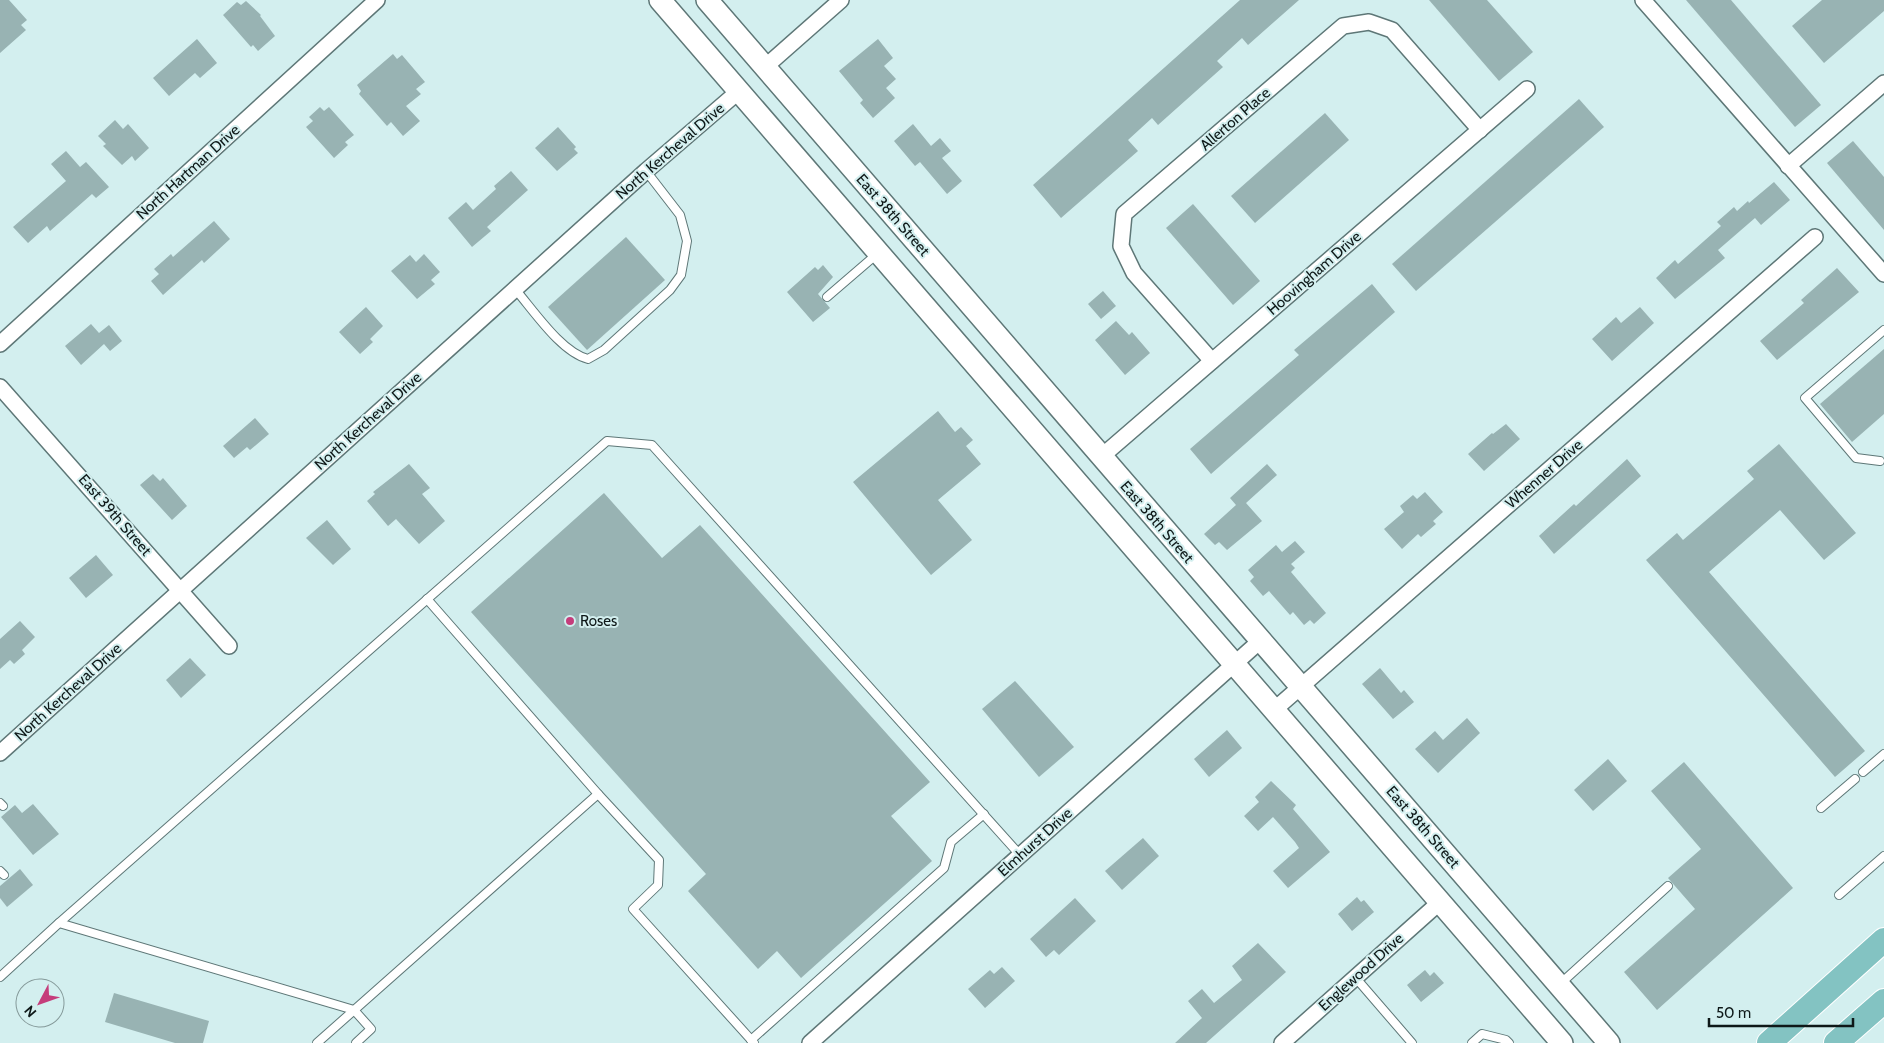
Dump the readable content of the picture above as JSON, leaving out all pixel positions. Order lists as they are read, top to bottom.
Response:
{
  "streets": {
    "main road": ["East 38th Street"],
    "street": [
      "Allerton Place",
      "North Kercheval Drive",
      "North Hartman Drive",
      "Hoovingham Drive",
      "Whenner Drive",
      "East 39th Street",
      "Elmhurst Drive",
      "Englewood Drive"
    ]
  },
  "crossings": [
    ["Allerton Place", "Hoovingham Drive"],
    ["North Kercheval Drive", "East 39th Street"],
    ["East 38th Street", "Hoovingham Drive"],
    ["East 38th Street", "Whenner Drive"],
    ["East 38th Street", "Elmhurst Drive"]
  ],
  "places": ["Roses"],
  "scale_bar": "50 m",
  "north": "bottom left"
}
